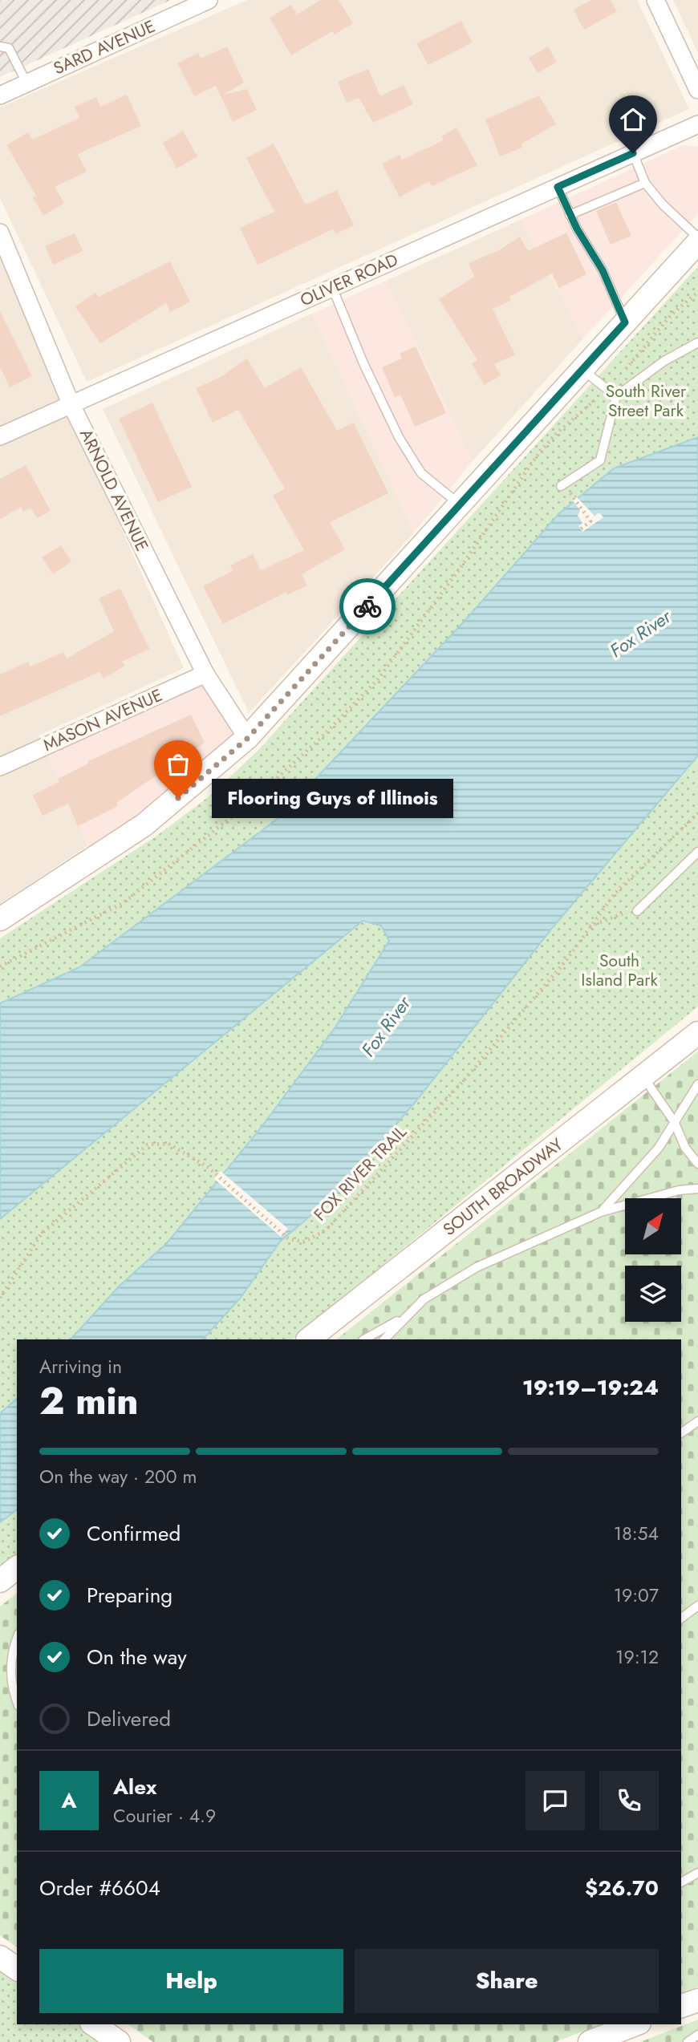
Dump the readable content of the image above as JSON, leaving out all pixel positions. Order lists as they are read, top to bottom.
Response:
{
  "streets": {
    "street": [
      "SARD AVENUE",
      "OLIVER ROAD",
      "ARNOLD AVENUE",
      "MASON AVENUE",
      "SOUTH BROADWAY"
    ],
    "path": ["FOX RIVER TRAIL"]
  },
  "crossings": [
    ["OLIVER ROAD", "ARNOLD AVENUE"],
    ["ARNOLD AVENUE", "MASON AVENUE"]
  ],
  "water": ["Fox River"],
  "parks": ["South River Street Park", "South Island Park"],
  "places": ["Flooring Guys of Illinois"],
  "north": "top right",
  "page": {
    "bubble": "Flooring Guys of Illinois",
    "heading": ["2 min", "Arriving in", "19:19–19:24"],
    "panel": [
      "Alex",
      "Courier · 4.9",
      "Order #6604",
      "$26.70"
    ],
    "bar": "On the way · 200 m",
    "list": [
      ["Confirmed", "18:54"],
      ["Preparing", "19:07"],
      ["On the way", "19:12"],
      "Delivered"
    ],
    "round": "A",
    "buttons": ["Help", "Share"]
  }
}
